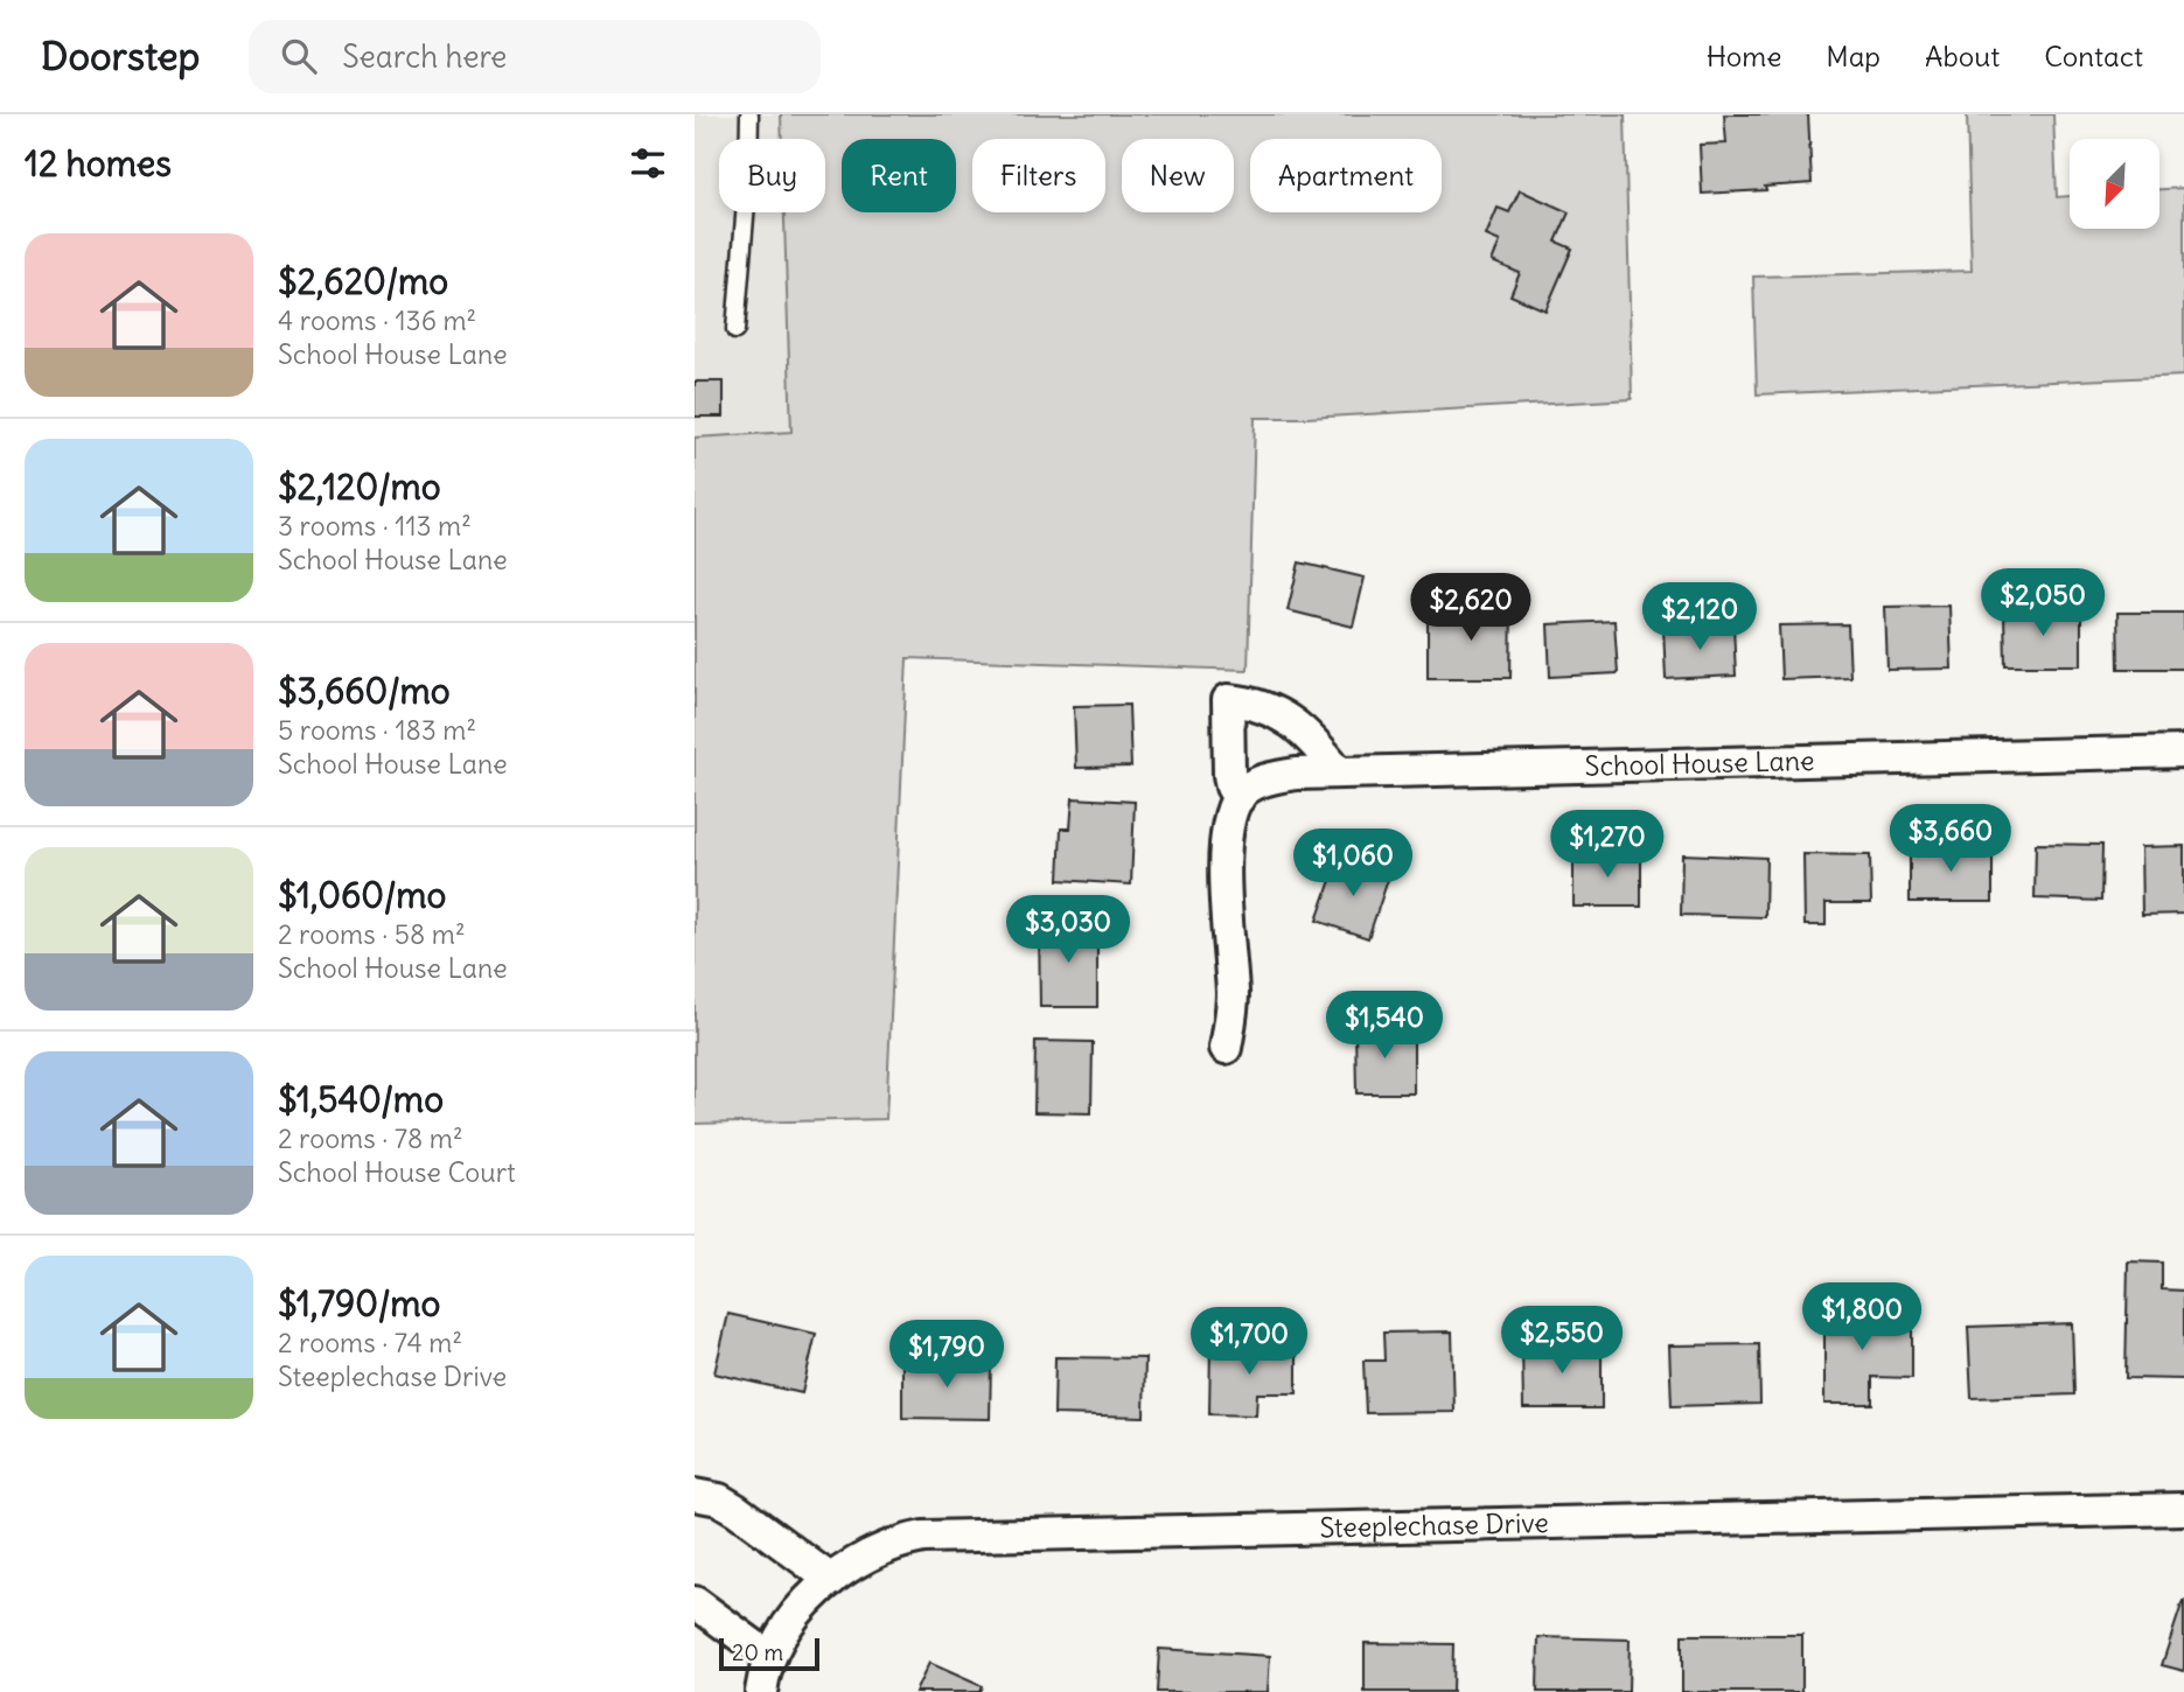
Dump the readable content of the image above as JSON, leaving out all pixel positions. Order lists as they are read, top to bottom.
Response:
{
  "streets": {
    "street": ["School House Lane", "Steeplechase Drive"]
  },
  "scale_bar": "20 m",
  "north": "bottom left",
  "page": {
    "header": "Doorstep",
    "search": "Search here",
    "nav": [
      "Home",
      "Map",
      "About",
      "Contact"
    ],
    "heading": "12 homes",
    "chip": [
      "Buy",
      "Rent",
      "Filters",
      "New",
      "Apartment"
    ],
    "list": [
      {
        "name": "$2,620/mo",
        "note": "4 rooms · 136 m² · School House Lane"
      },
      {
        "name": "$2,120/mo",
        "note": "3 rooms · 113 m² · School House Lane"
      },
      {
        "name": "$3,660/mo",
        "note": "5 rooms · 183 m² · School House Lane"
      },
      {
        "name": "$1,060/mo",
        "note": "2 rooms · 58 m² · School House Lane"
      },
      {
        "name": "$1,540/mo",
        "note": "2 rooms · 78 m² · School House Court"
      },
      {
        "name": "$1,790/mo",
        "note": "2 rooms · 74 m² · Steeplechase Drive"
      }
    ],
    "price": [
      "$2,050",
      "$2,620",
      "$2,120",
      "$3,660",
      "$1,270",
      "$1,060",
      "$3,030",
      "$1,540",
      "$1,800",
      "$2,550",
      "$1,700",
      "$1,790"
    ],
    "scale": "20 m"
  }
}
